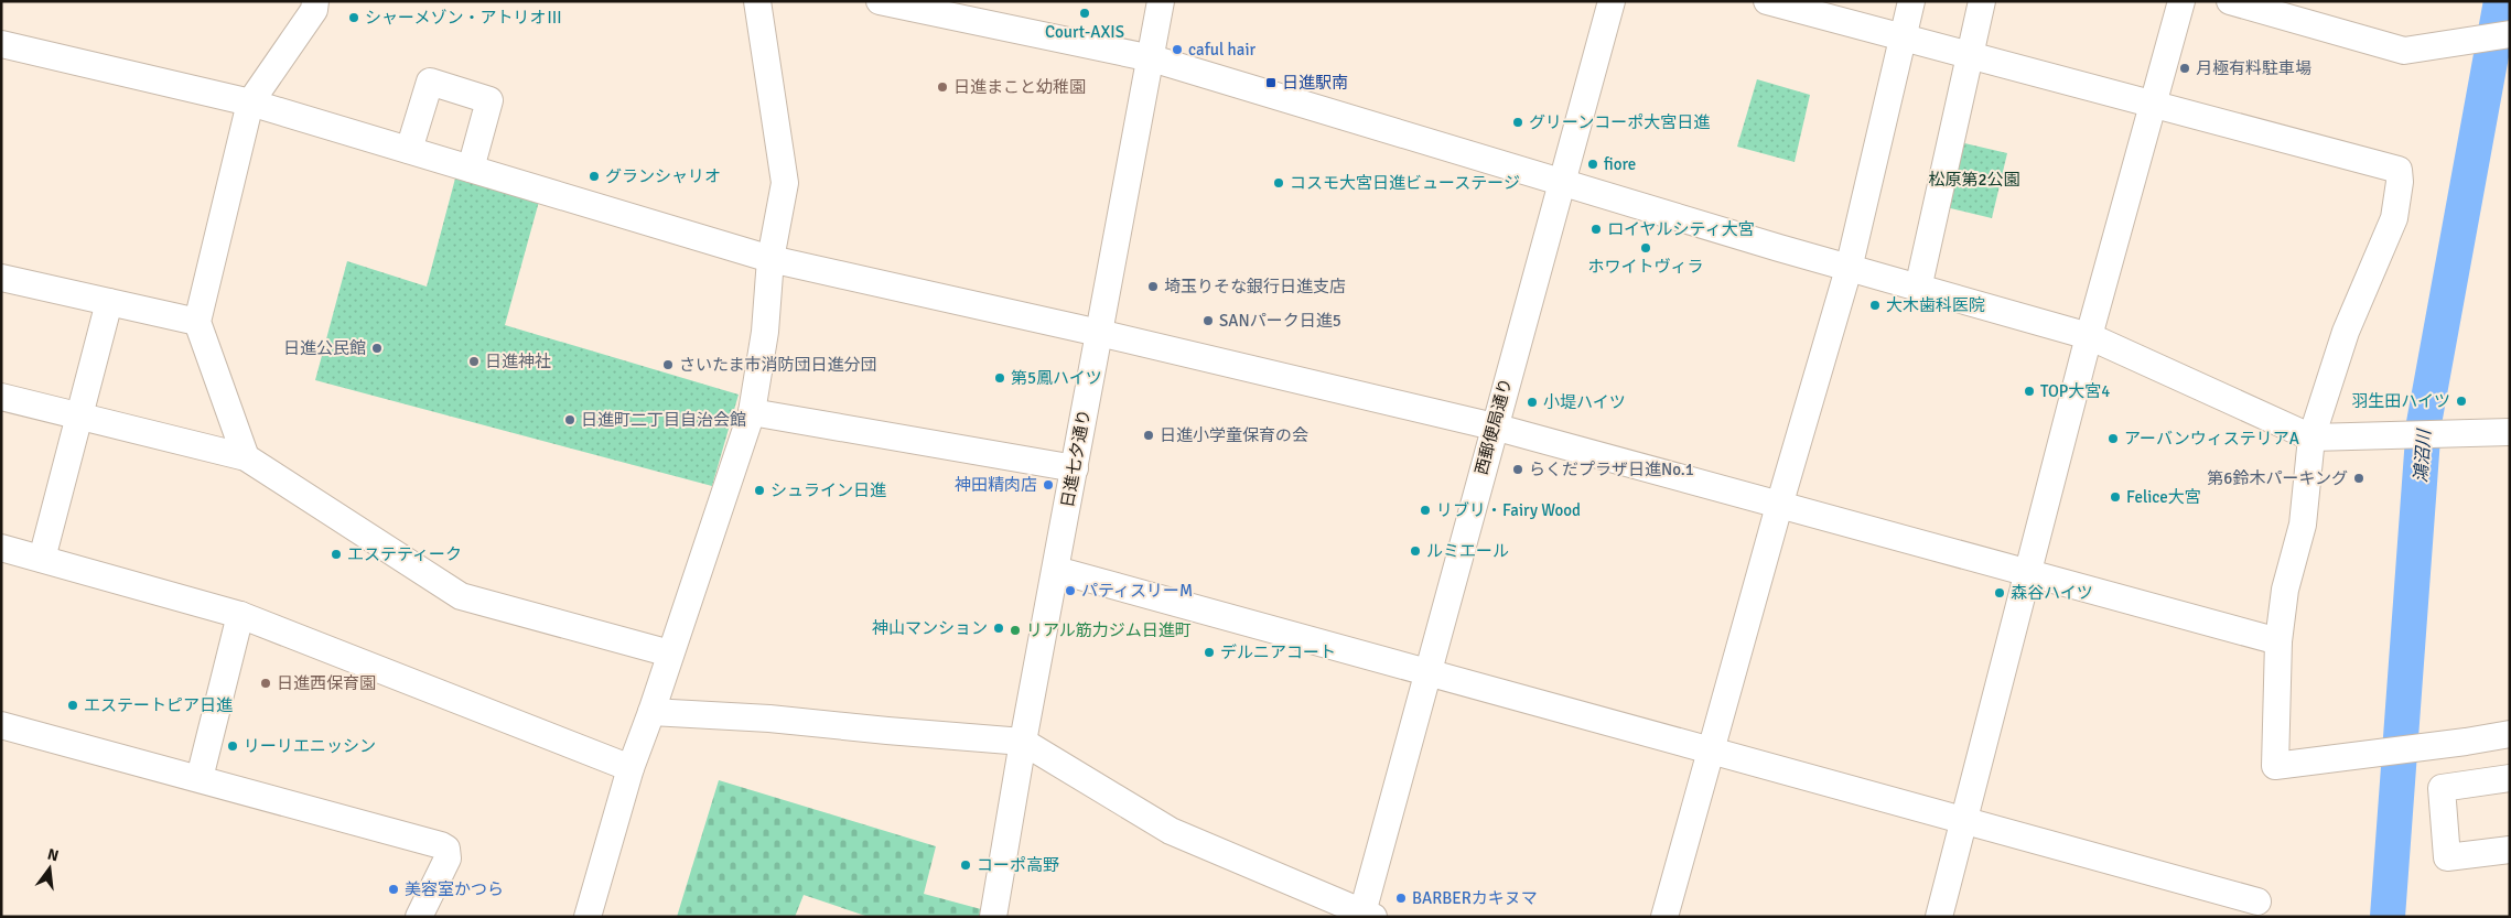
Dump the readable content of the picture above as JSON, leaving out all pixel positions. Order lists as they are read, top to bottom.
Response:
{
  "streets": {
    "street": ["西郵便局通り", "日進七夕通り"]
  },
  "water": ["鴻沼川"],
  "parks": ["松原第2公園"],
  "places": {
    "other": [
      "Court-AXIS",
      "シャーメゾン・アトリオⅢ",
      "caful hair",
      "月極有料駐車場",
      "日進まこと幼稚園",
      "グリーンコーポ大宮日進",
      "fiore",
      "グランシャリオ",
      "コスモ大宮日進ビューステージ",
      "ロイヤルシティ大宮",
      "ホワイトヴィラ",
      "埼玉りそな銀行日進支店",
      "大木歯科医院",
      "SANパーク日進5",
      "日進公民館",
      "日進神社",
      "さいたま市消防団日進分団",
      "第5鳳ハイツ",
      "TOP大宮4",
      "羽生田ハイツ",
      "小堤ハイツ",
      "日進町二丁目自治会館",
      "日進小学童保育の会",
      "アーバンウィステリアA",
      "らくだプラザ日進No.1",
      "第6鈴木パーキング",
      "神田精肉店",
      "シュライン日進",
      "Felice大宮",
      "リブリ・Fairy Wood",
      "ルミエール",
      "エステティーク",
      "パティスリーM",
      "森谷ハイツ",
      "神山マンション",
      "リアル筋力ジム日進町",
      "デルニアコート",
      "日進西保育園",
      "エステートピア日進",
      "リーリエニッシン",
      "コーポ高野",
      "美容室かつら",
      "BARBERカキヌマ"
    ],
    "transit": ["日進駅南"]
  },
  "north": "top"
}
